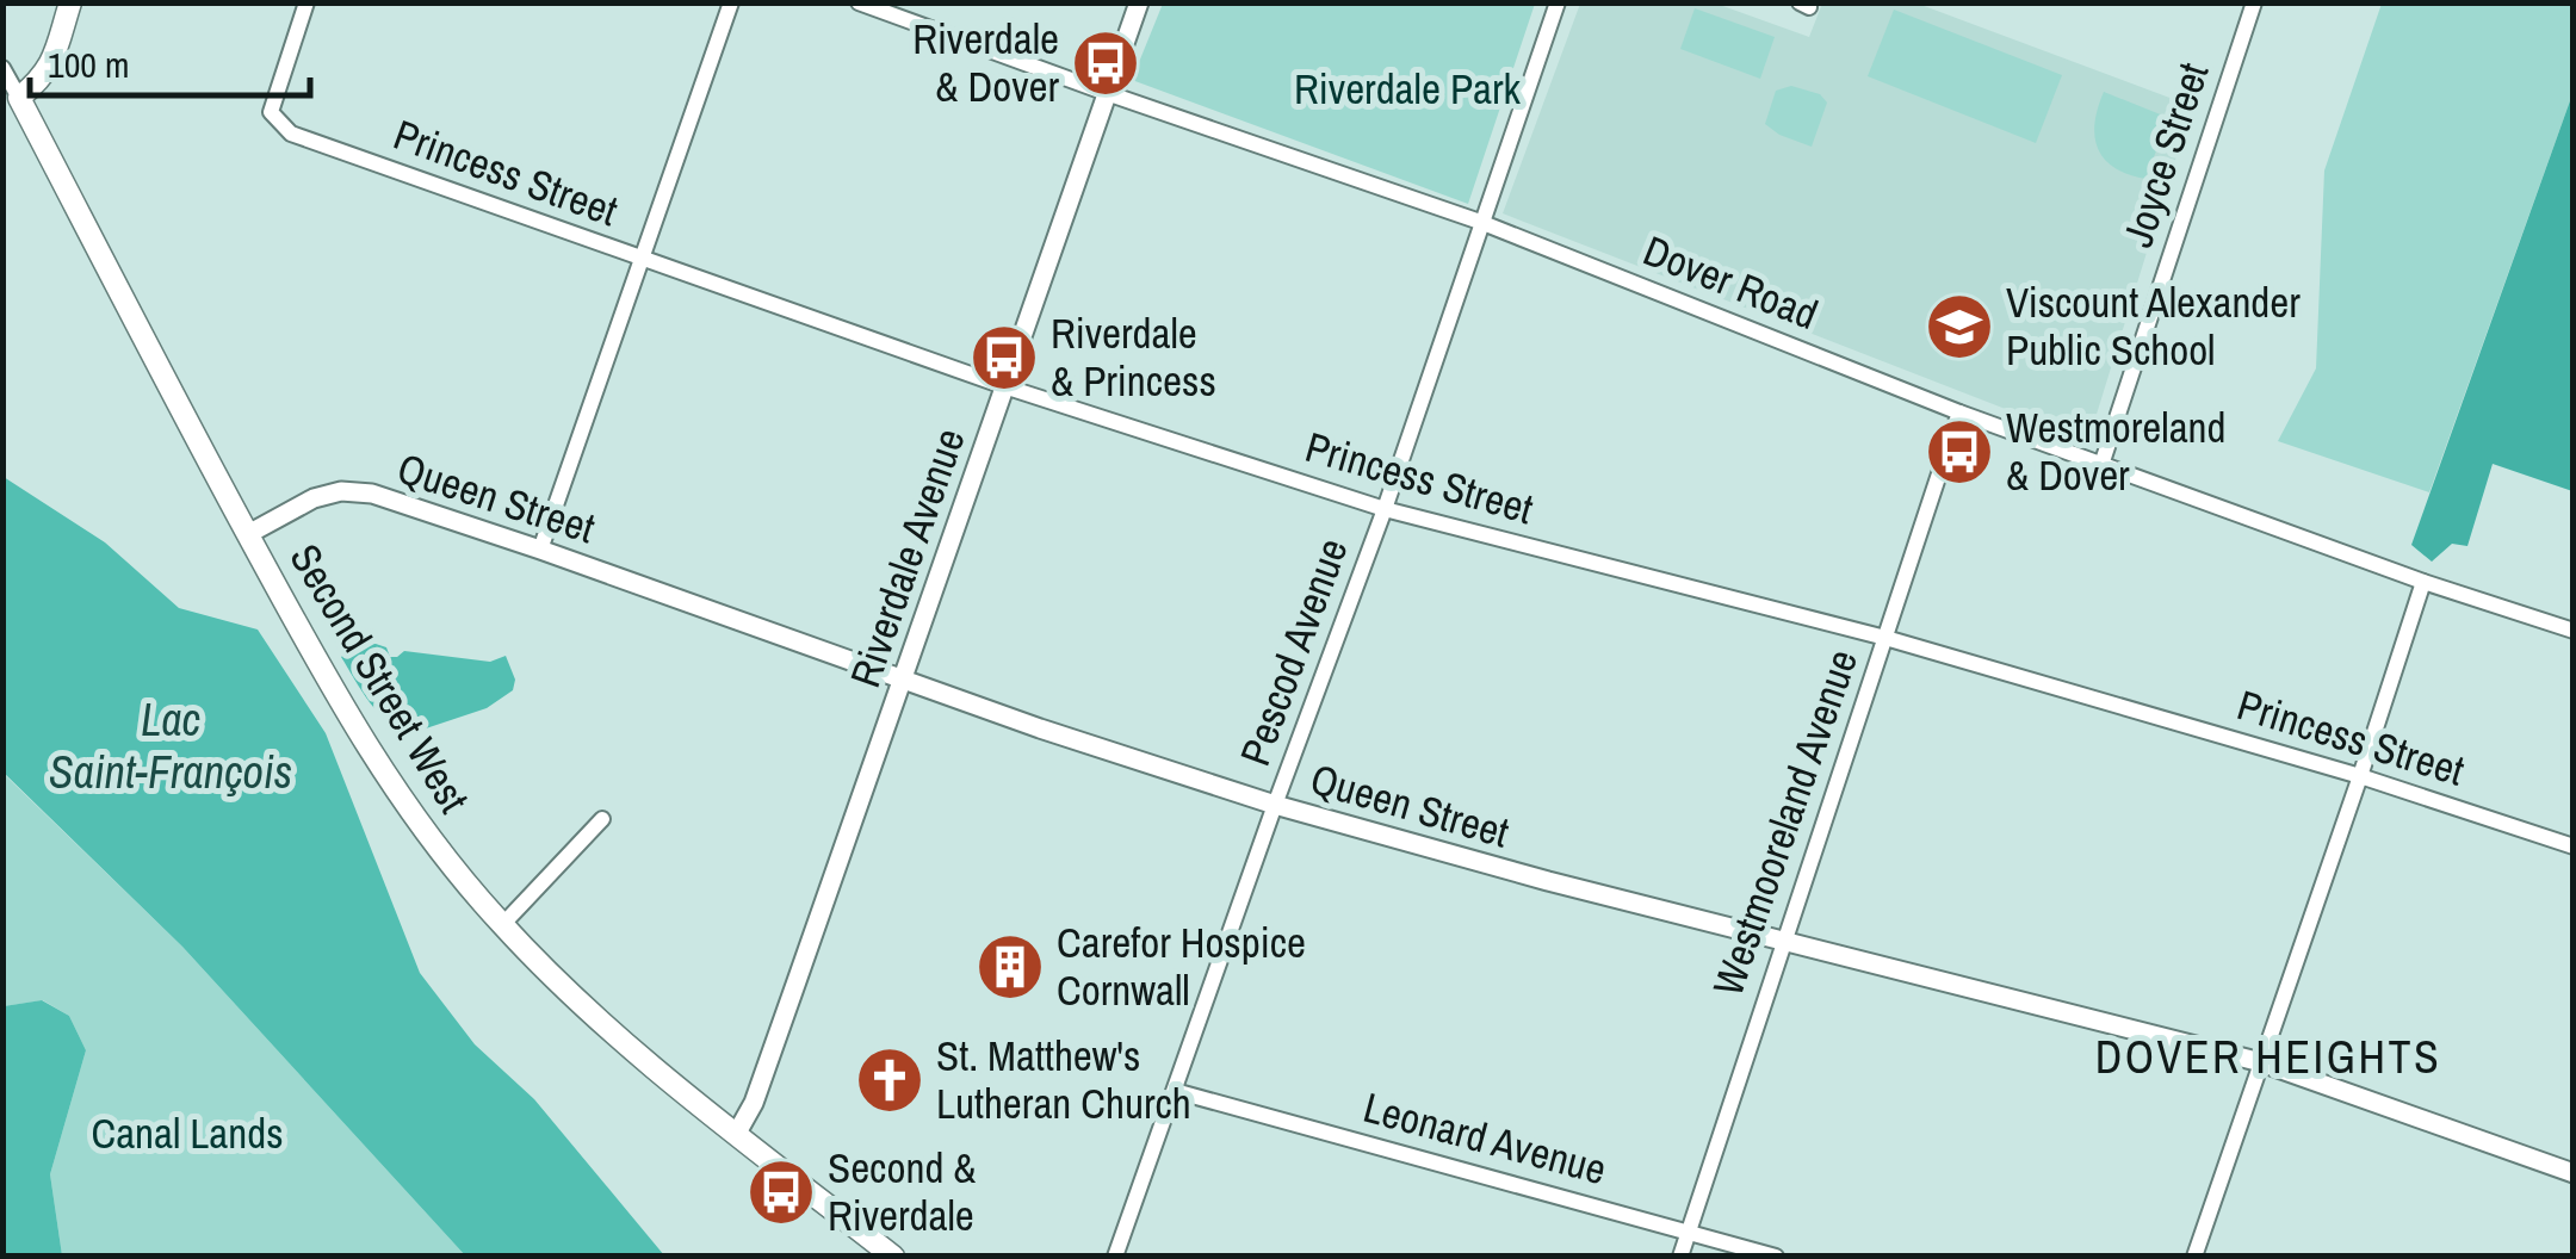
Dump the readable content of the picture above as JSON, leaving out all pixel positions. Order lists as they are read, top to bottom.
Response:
{
  "streets": {
    "main road": ["Second Street West"],
    "street": [
      "Joyce Street",
      "Princess Street",
      "Dover Road",
      "Queen Street",
      "Riverdale Avenue",
      "Pescod Avenue",
      "Westmooreland Avenue",
      "Leonard Avenue"
    ]
  },
  "crossings": [
    ["Joyce Street", "Dover Road"],
    ["Princess Street", "Riverdale Avenue"],
    ["Princess Street", "Pescod Avenue"],
    ["Princess Street", "Westmooreland Avenue"],
    ["Dover Road", "Riverdale Avenue"],
    ["Dover Road", "Pescod Avenue"],
    ["Dover Road", "Westmooreland Avenue"],
    ["Queen Street", "Riverdale Avenue"],
    ["Queen Street", "Pescod Avenue"],
    ["Queen Street", "Second Street West"],
    ["Queen Street", "Westmooreland Avenue"],
    ["Riverdale Avenue", "Second Street West"],
    ["Pescod Avenue", "Leonard Avenue"],
    ["Westmooreland Avenue", "Leonard Avenue"]
  ],
  "districts": ["DOVER HEIGHTS"],
  "water": ["Lac Saint-François"],
  "parks": ["Riverdale Park", "Canal Lands"],
  "places": {
    "bus stop": [
      "Riverdale & Dover",
      "Riverdale & Princess",
      "Westmoreland & Dover",
      "Second & Riverdale"
    ],
    "school or university": ["Viscount Alexander Public School"],
    "building": ["Carefor Hospice Cornwall"],
    "church": ["St. Matthew's Lutheran Church"]
  },
  "scale_bar": "100 m"
}
